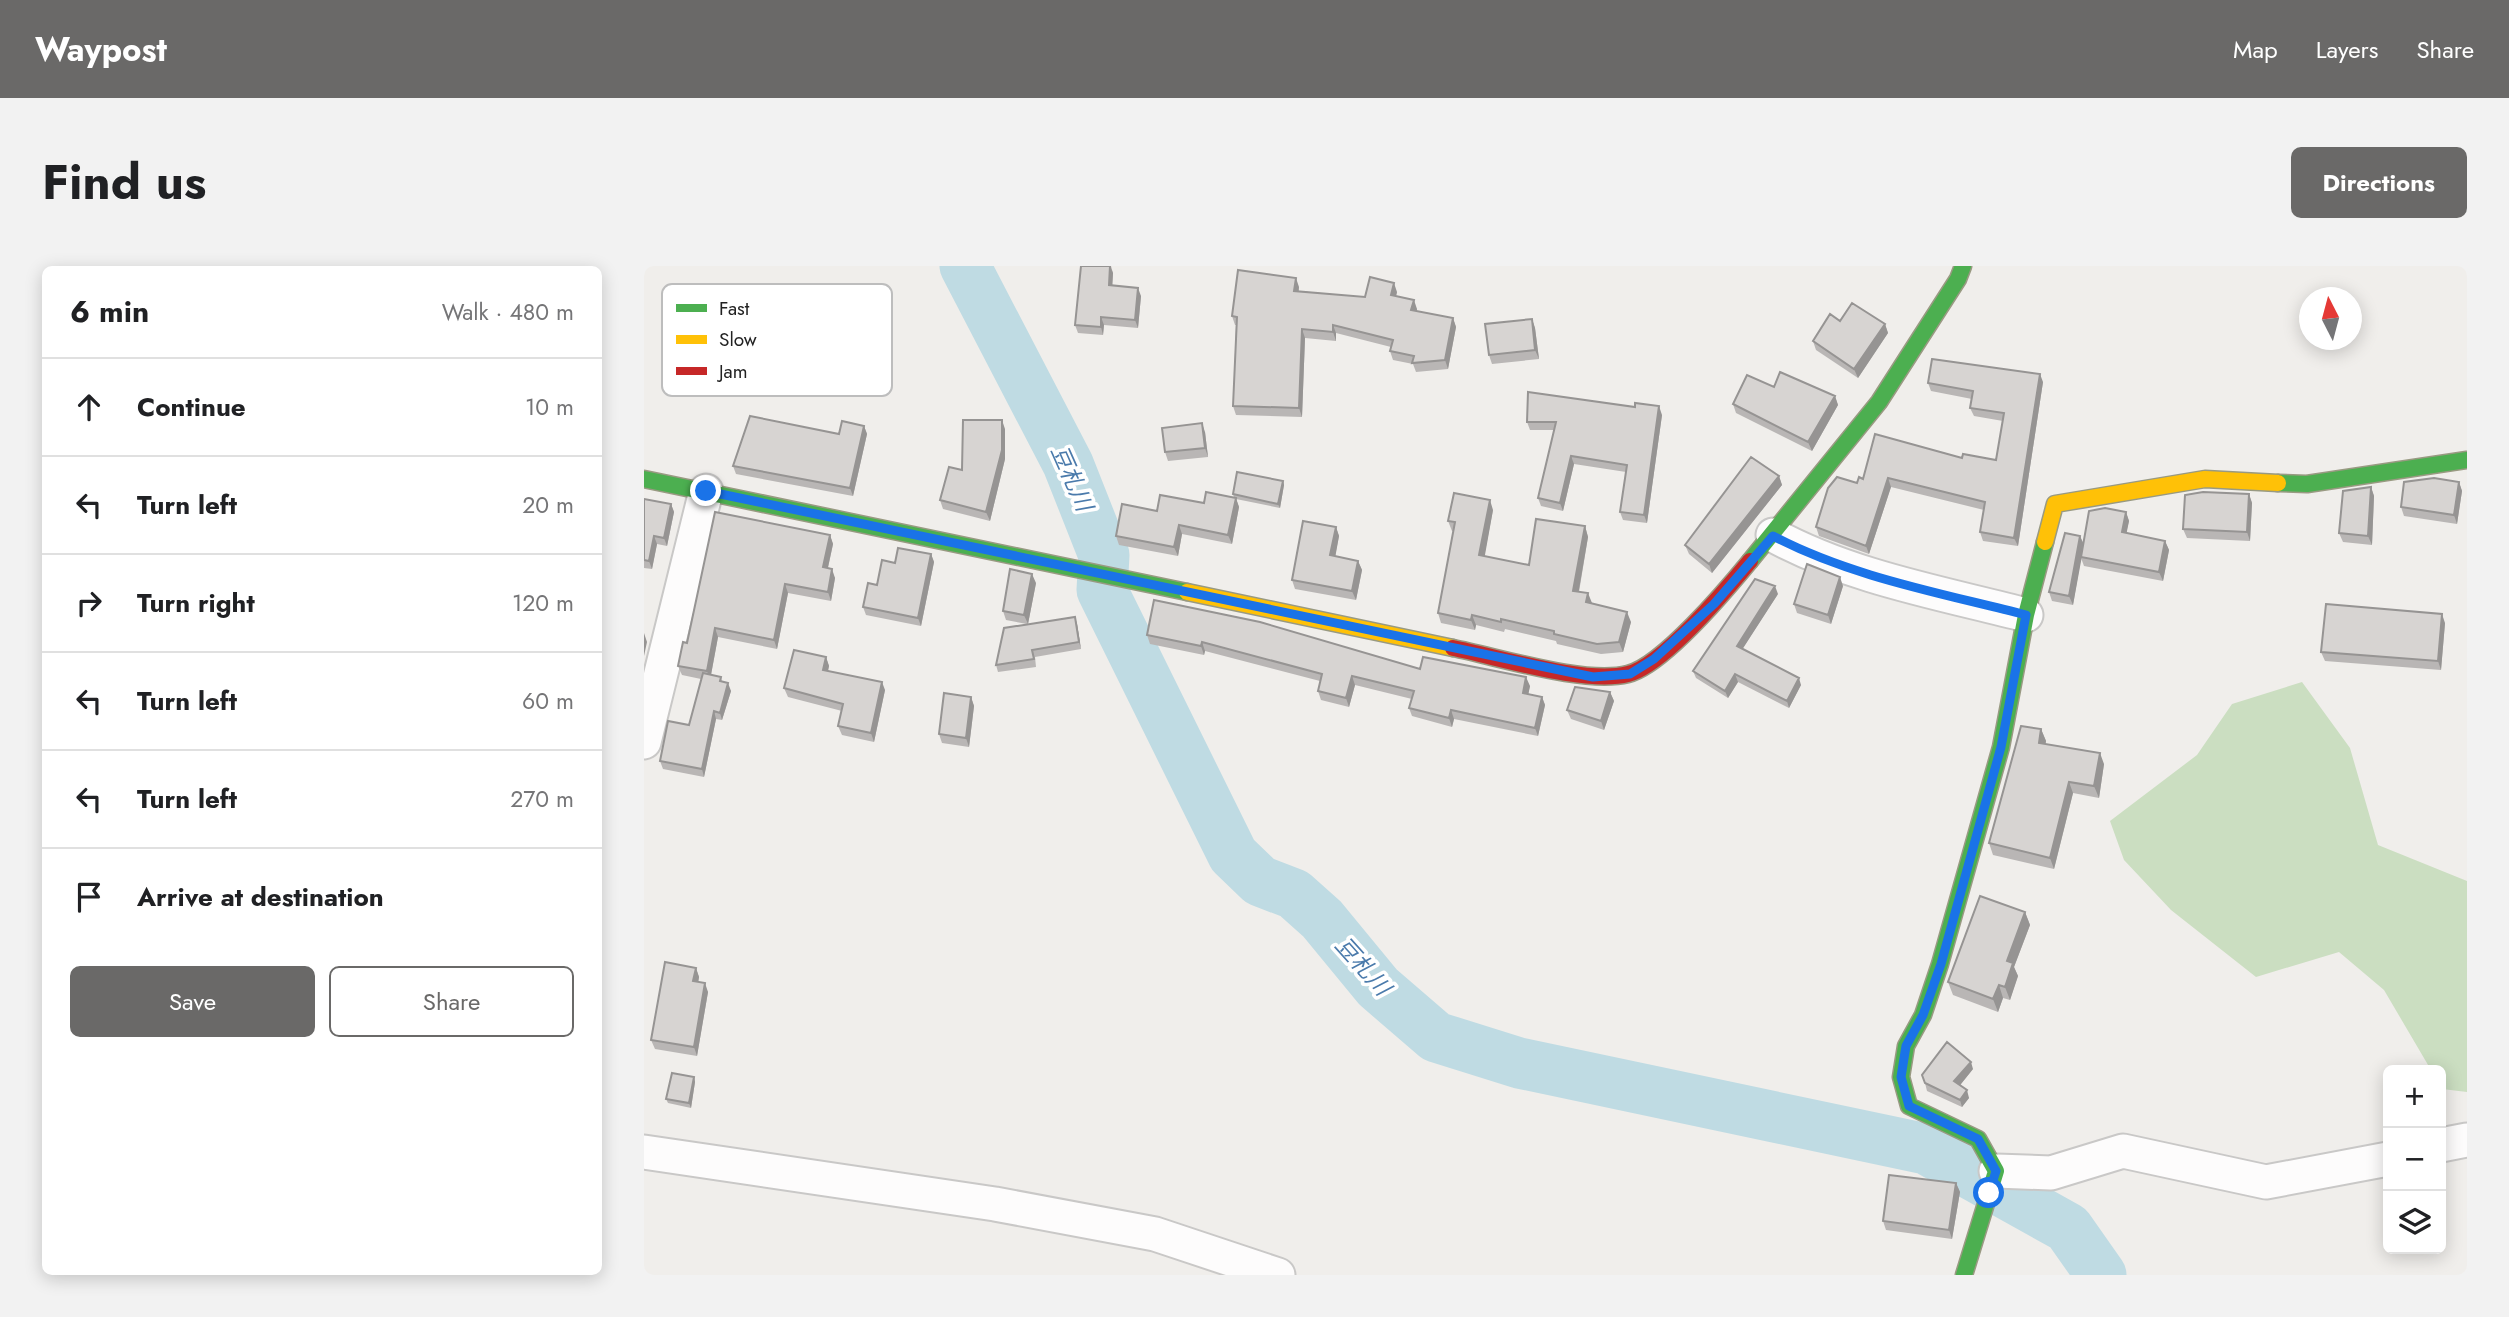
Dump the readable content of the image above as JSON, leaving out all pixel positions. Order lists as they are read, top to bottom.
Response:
{
  "water": ["豆札川"],
  "legend": ["Fast", "Slow", "Jam"],
  "north": "top",
  "page": {
    "header": "Waypost",
    "nav": ["Map", "Layers", "Share"],
    "title": "Find us",
    "buttons": [
      "Directions",
      ["Save", "Share"]
    ],
    "heading": ["6 min", "Walk · 480 m"],
    "list": [
      ["Continue", "10 m"],
      ["Turn left", "20 m"],
      ["Turn right", "120 m"],
      ["Turn left", "60 m"],
      ["Turn left", "270 m"],
      "Arrive at destination"
    ],
    "map_buttons": ["+", "−"]
  }
}
